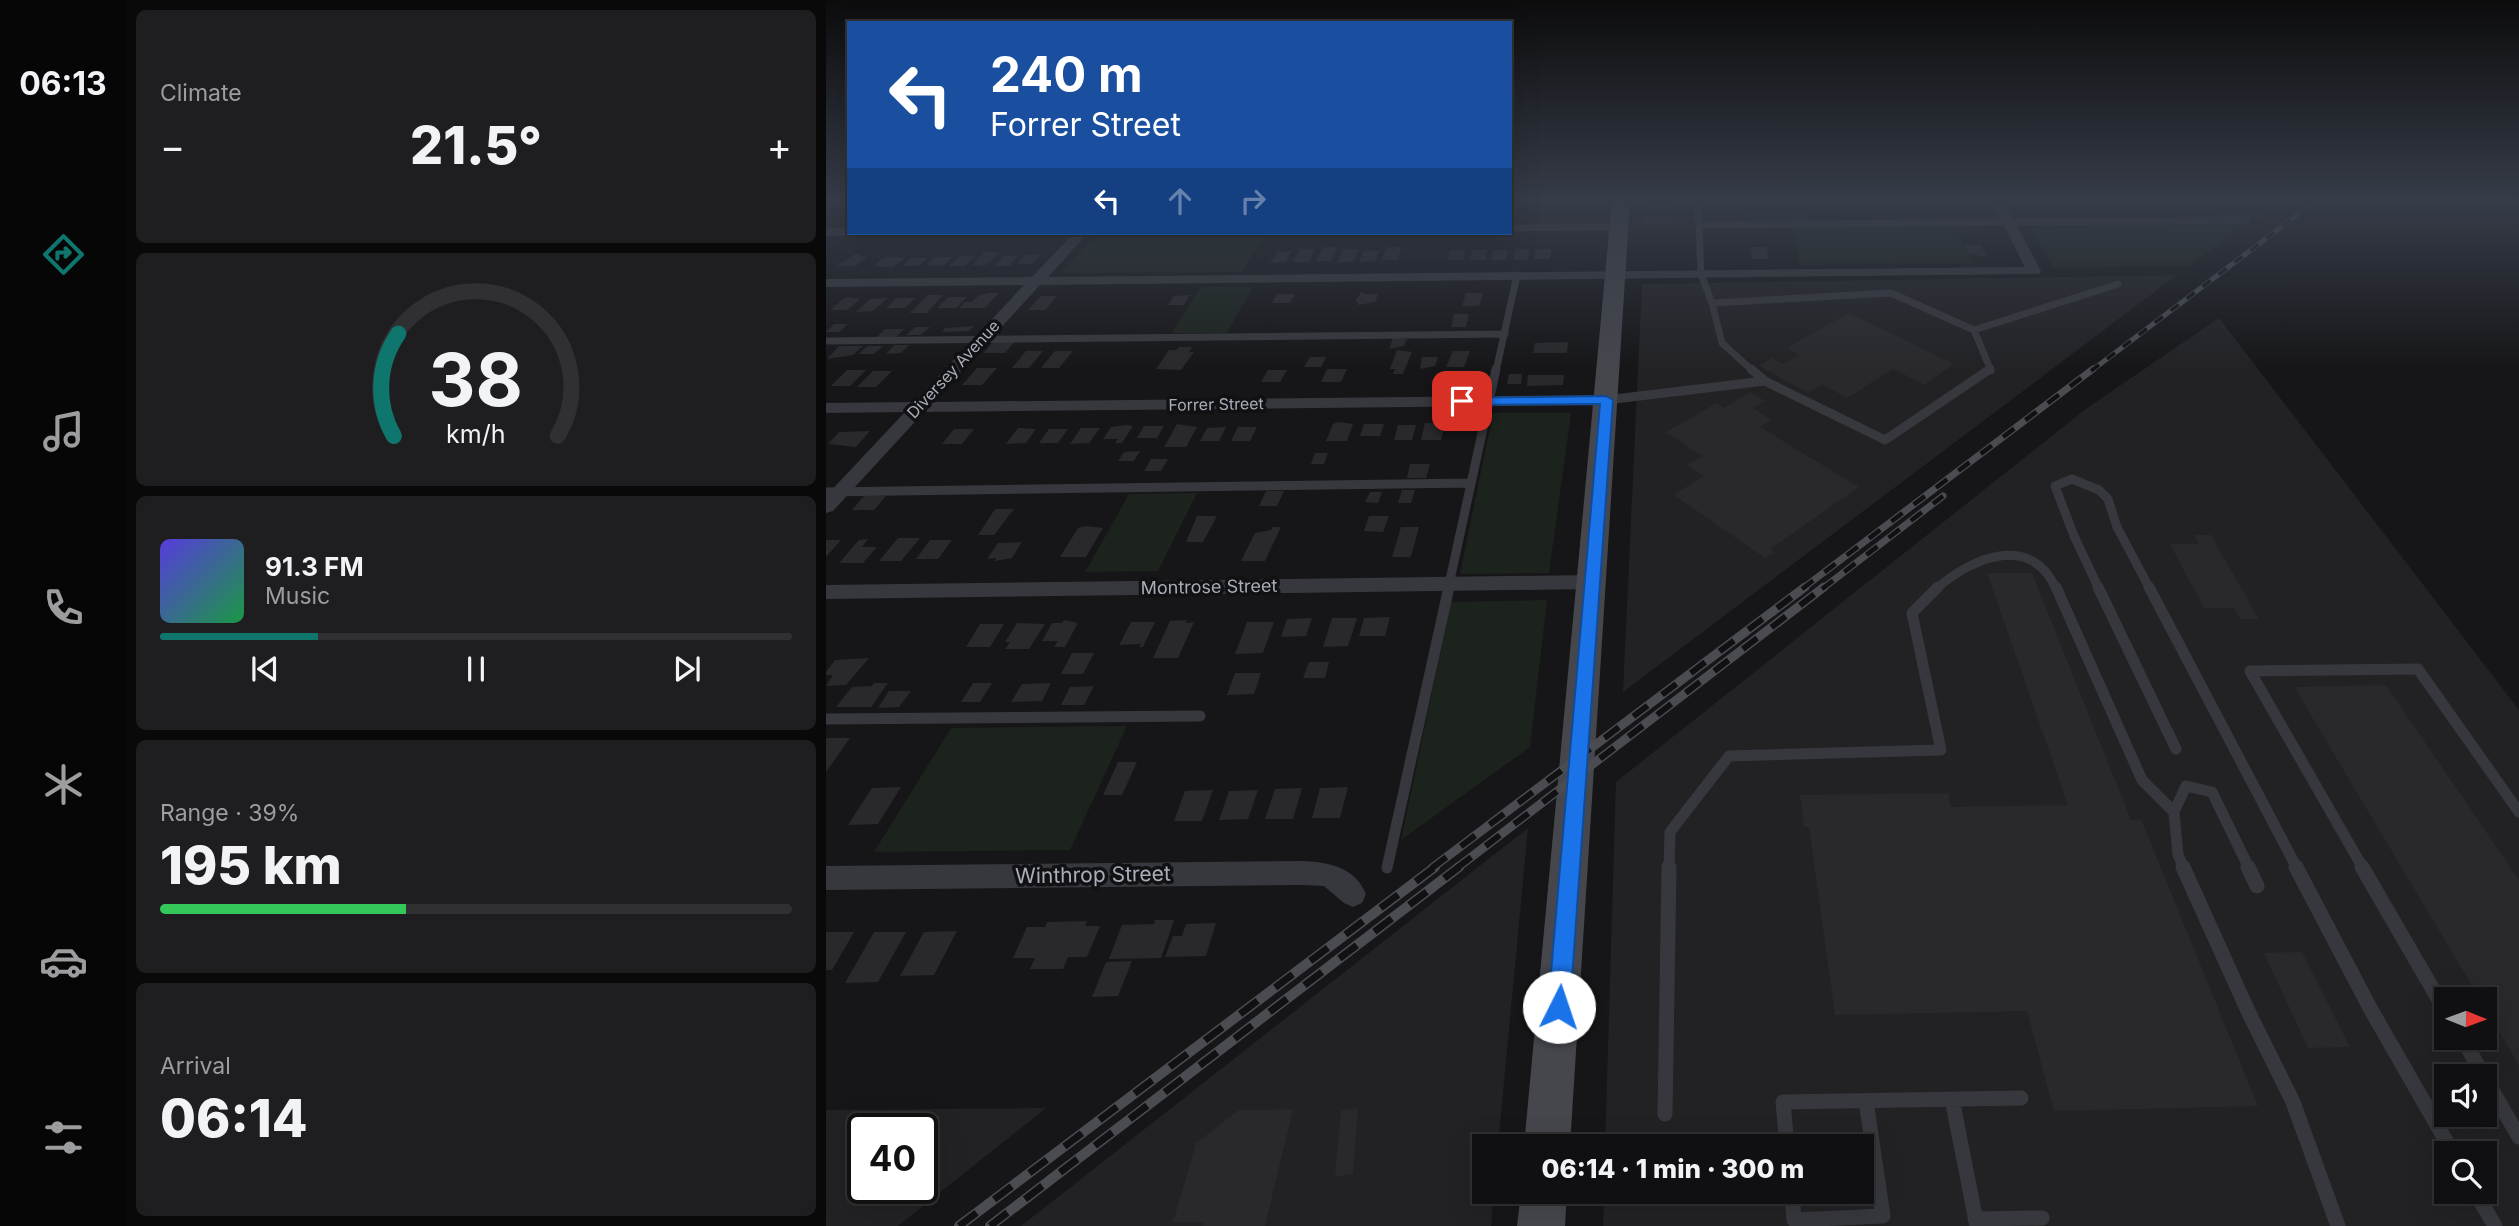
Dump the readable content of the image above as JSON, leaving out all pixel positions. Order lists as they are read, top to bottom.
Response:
{
  "streets": {
    "street": [
      "Diversey Avenue",
      "Forrer Street",
      "Montrose Street",
      "Winthrop Street"
    ]
  },
  "crossings": [
    ["Diversey Avenue", "Forrer Street"]
  ],
  "north": "right",
  "page": {
    "tabs": "06:13",
    "tile": [
      "Climate",
      ["Range · 39%", "195 km"],
      ["Arrival", "06:14"]
    ],
    "turn": ["240 m", "Forrer Street"],
    "heat": ["−", "21.5°", "+"],
    "song": ["91.3 FM", "Music"],
    "limit": "40",
    "trip": "06:14 · 1 min · 300 m",
    "gauge": ["38", "km/h"]
  }
}
